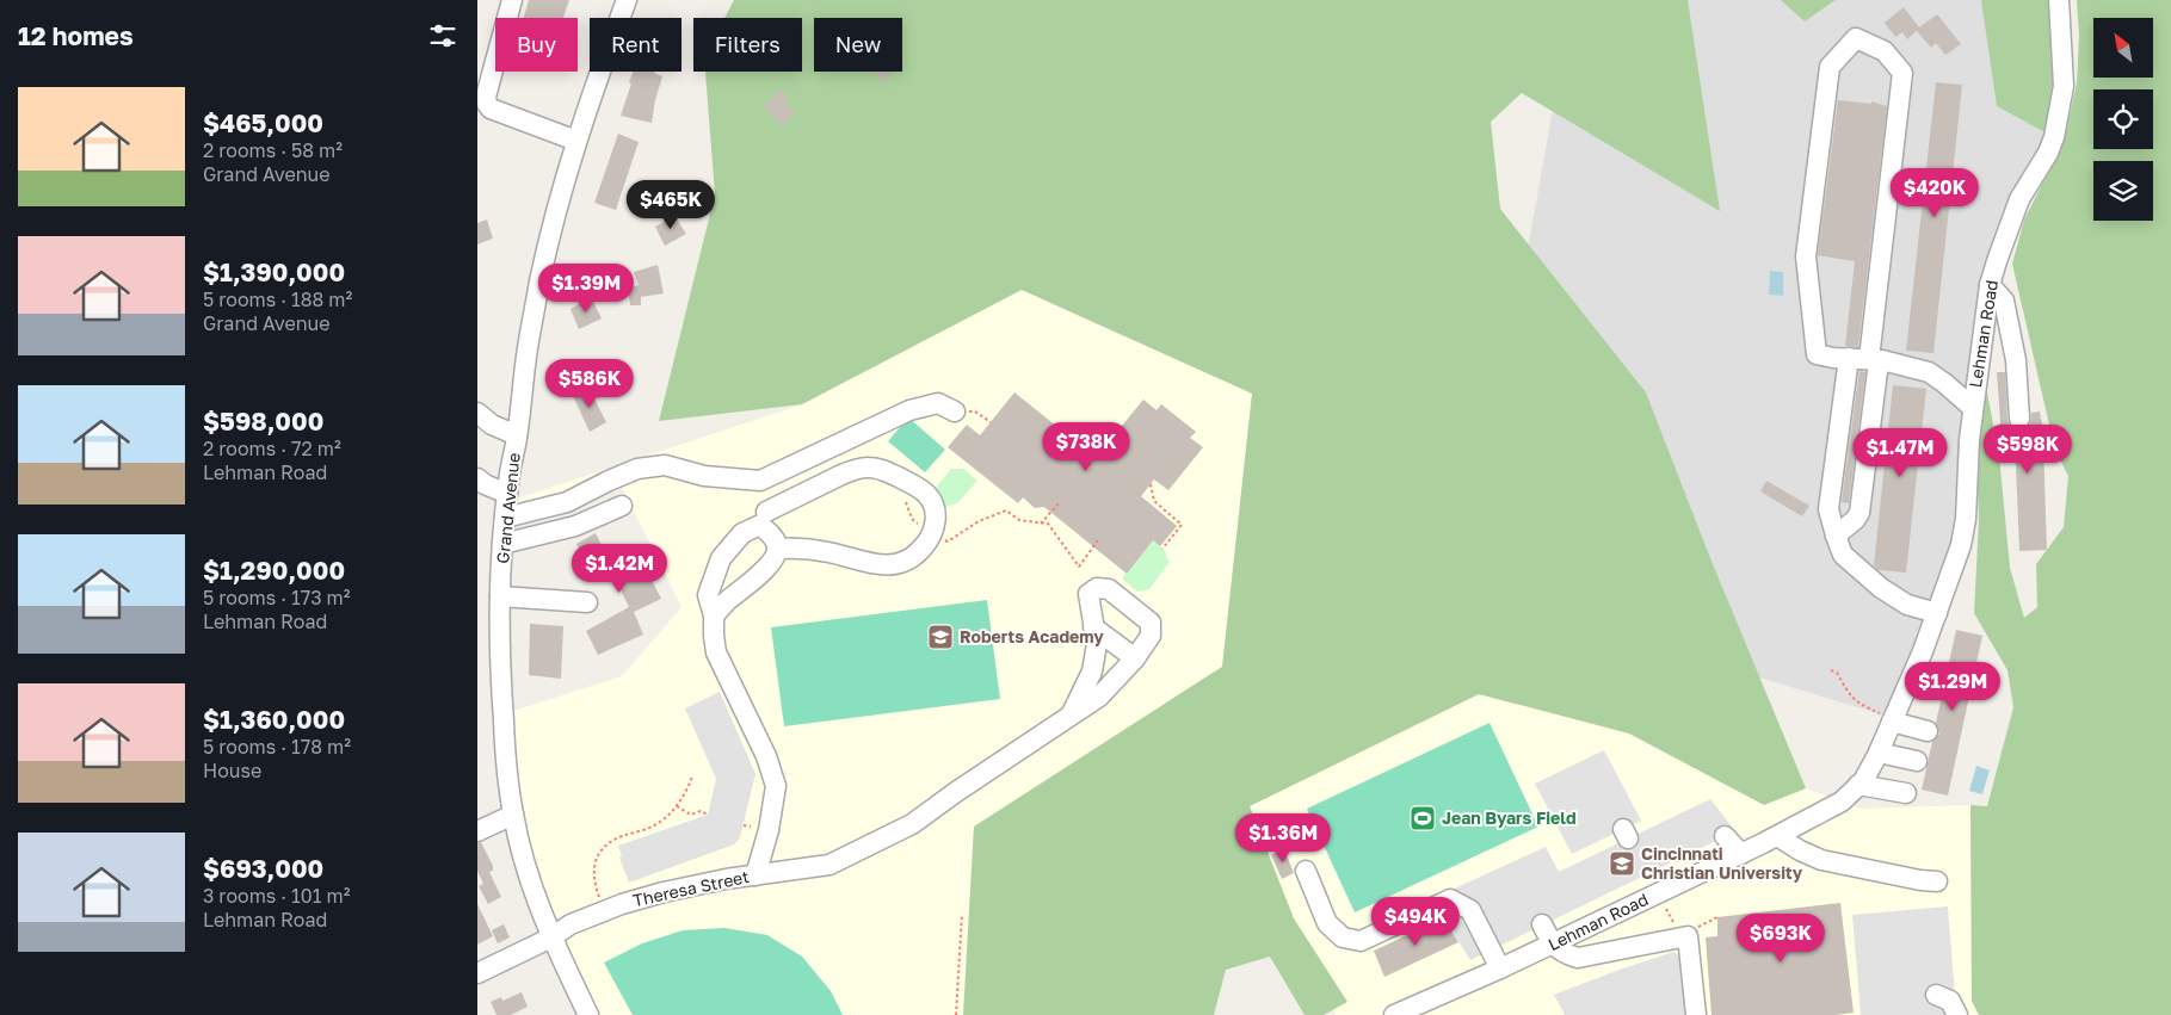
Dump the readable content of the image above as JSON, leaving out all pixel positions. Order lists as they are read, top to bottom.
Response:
{
  "streets": {
    "street": ["Lehman Road", "Grand Avenue", "Theresa Street"]
  },
  "crossings": [
    ["Grand Avenue", "Theresa Street"]
  ],
  "places": {
    "school or university": ["Roberts Academy", "Cincinnati Christian University"],
    "sports": ["Jean Byars Field"]
  },
  "north": "top left",
  "page": {
    "heading": "12 homes",
    "chip": [
      "Buy",
      "Rent",
      "Filters",
      "New"
    ],
    "list": [
      {
        "name": "$465,000",
        "note": "2 rooms · 58 m² · Grand Avenue"
      },
      {
        "name": "$1,390,000",
        "note": "5 rooms · 188 m² · Grand Avenue"
      },
      {
        "name": "$598,000",
        "note": "2 rooms · 72 m² · Lehman Road"
      },
      {
        "name": "$1,290,000",
        "note": "5 rooms · 173 m² · Lehman Road"
      },
      {
        "name": "$1,360,000",
        "note": "5 rooms · 178 m² · House"
      },
      {
        "name": "$693,000",
        "note": "3 rooms · 101 m² · Lehman Road"
      }
    ],
    "price": [
      "$420K",
      "$465K",
      "$1.39M",
      "$586K",
      "$738K",
      "$598K",
      "$1.47M",
      "$1.42M",
      "$1.29M",
      "$1.36M",
      "$494K",
      "$693K"
    ]
  }
}
